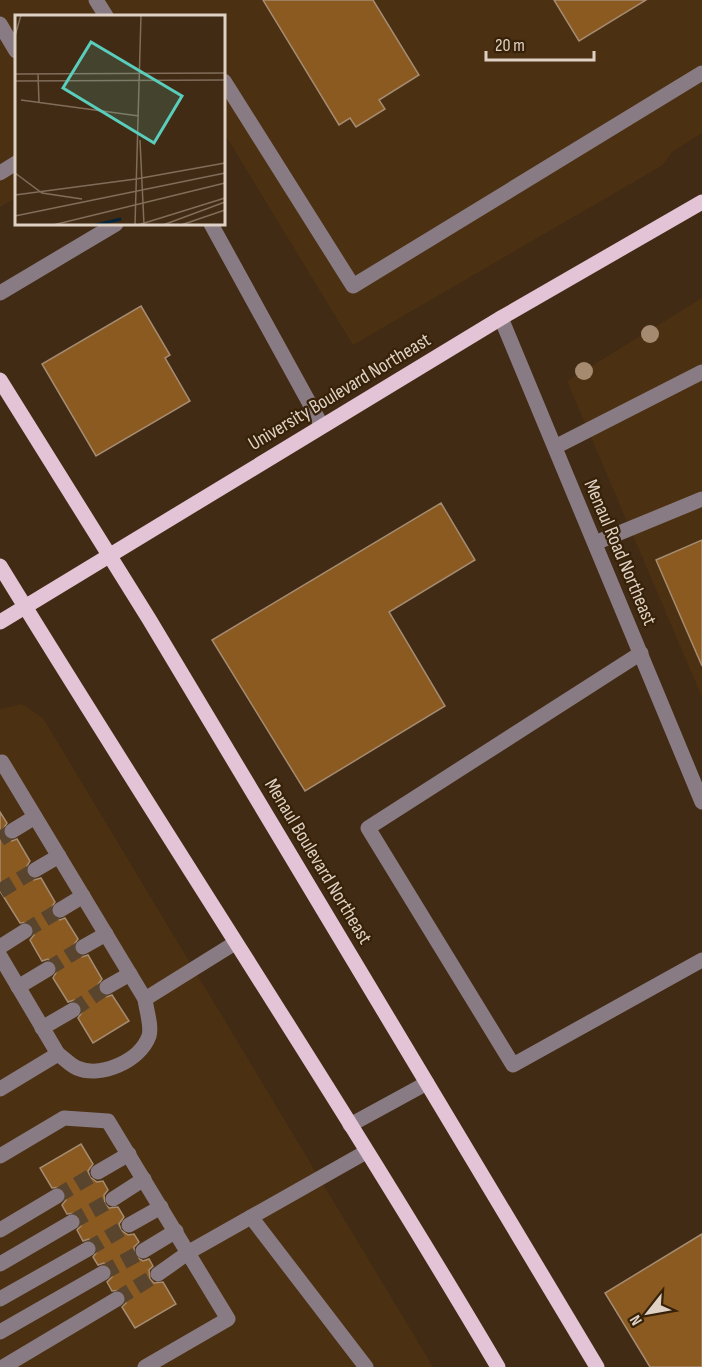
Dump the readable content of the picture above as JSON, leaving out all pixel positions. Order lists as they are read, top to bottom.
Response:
{
  "streets": {
    "main road": ["University Boulevard Northeast", "Menaul Boulevard Northeast"],
    "street": ["Menaul Road Northeast"]
  },
  "crossings": [
    ["University Boulevard Northeast", "Menaul Road Northeast"],
    ["University Boulevard Northeast", "Menaul Boulevard Northeast"]
  ],
  "scale_bar": "20 m",
  "north": "bottom left"
}
